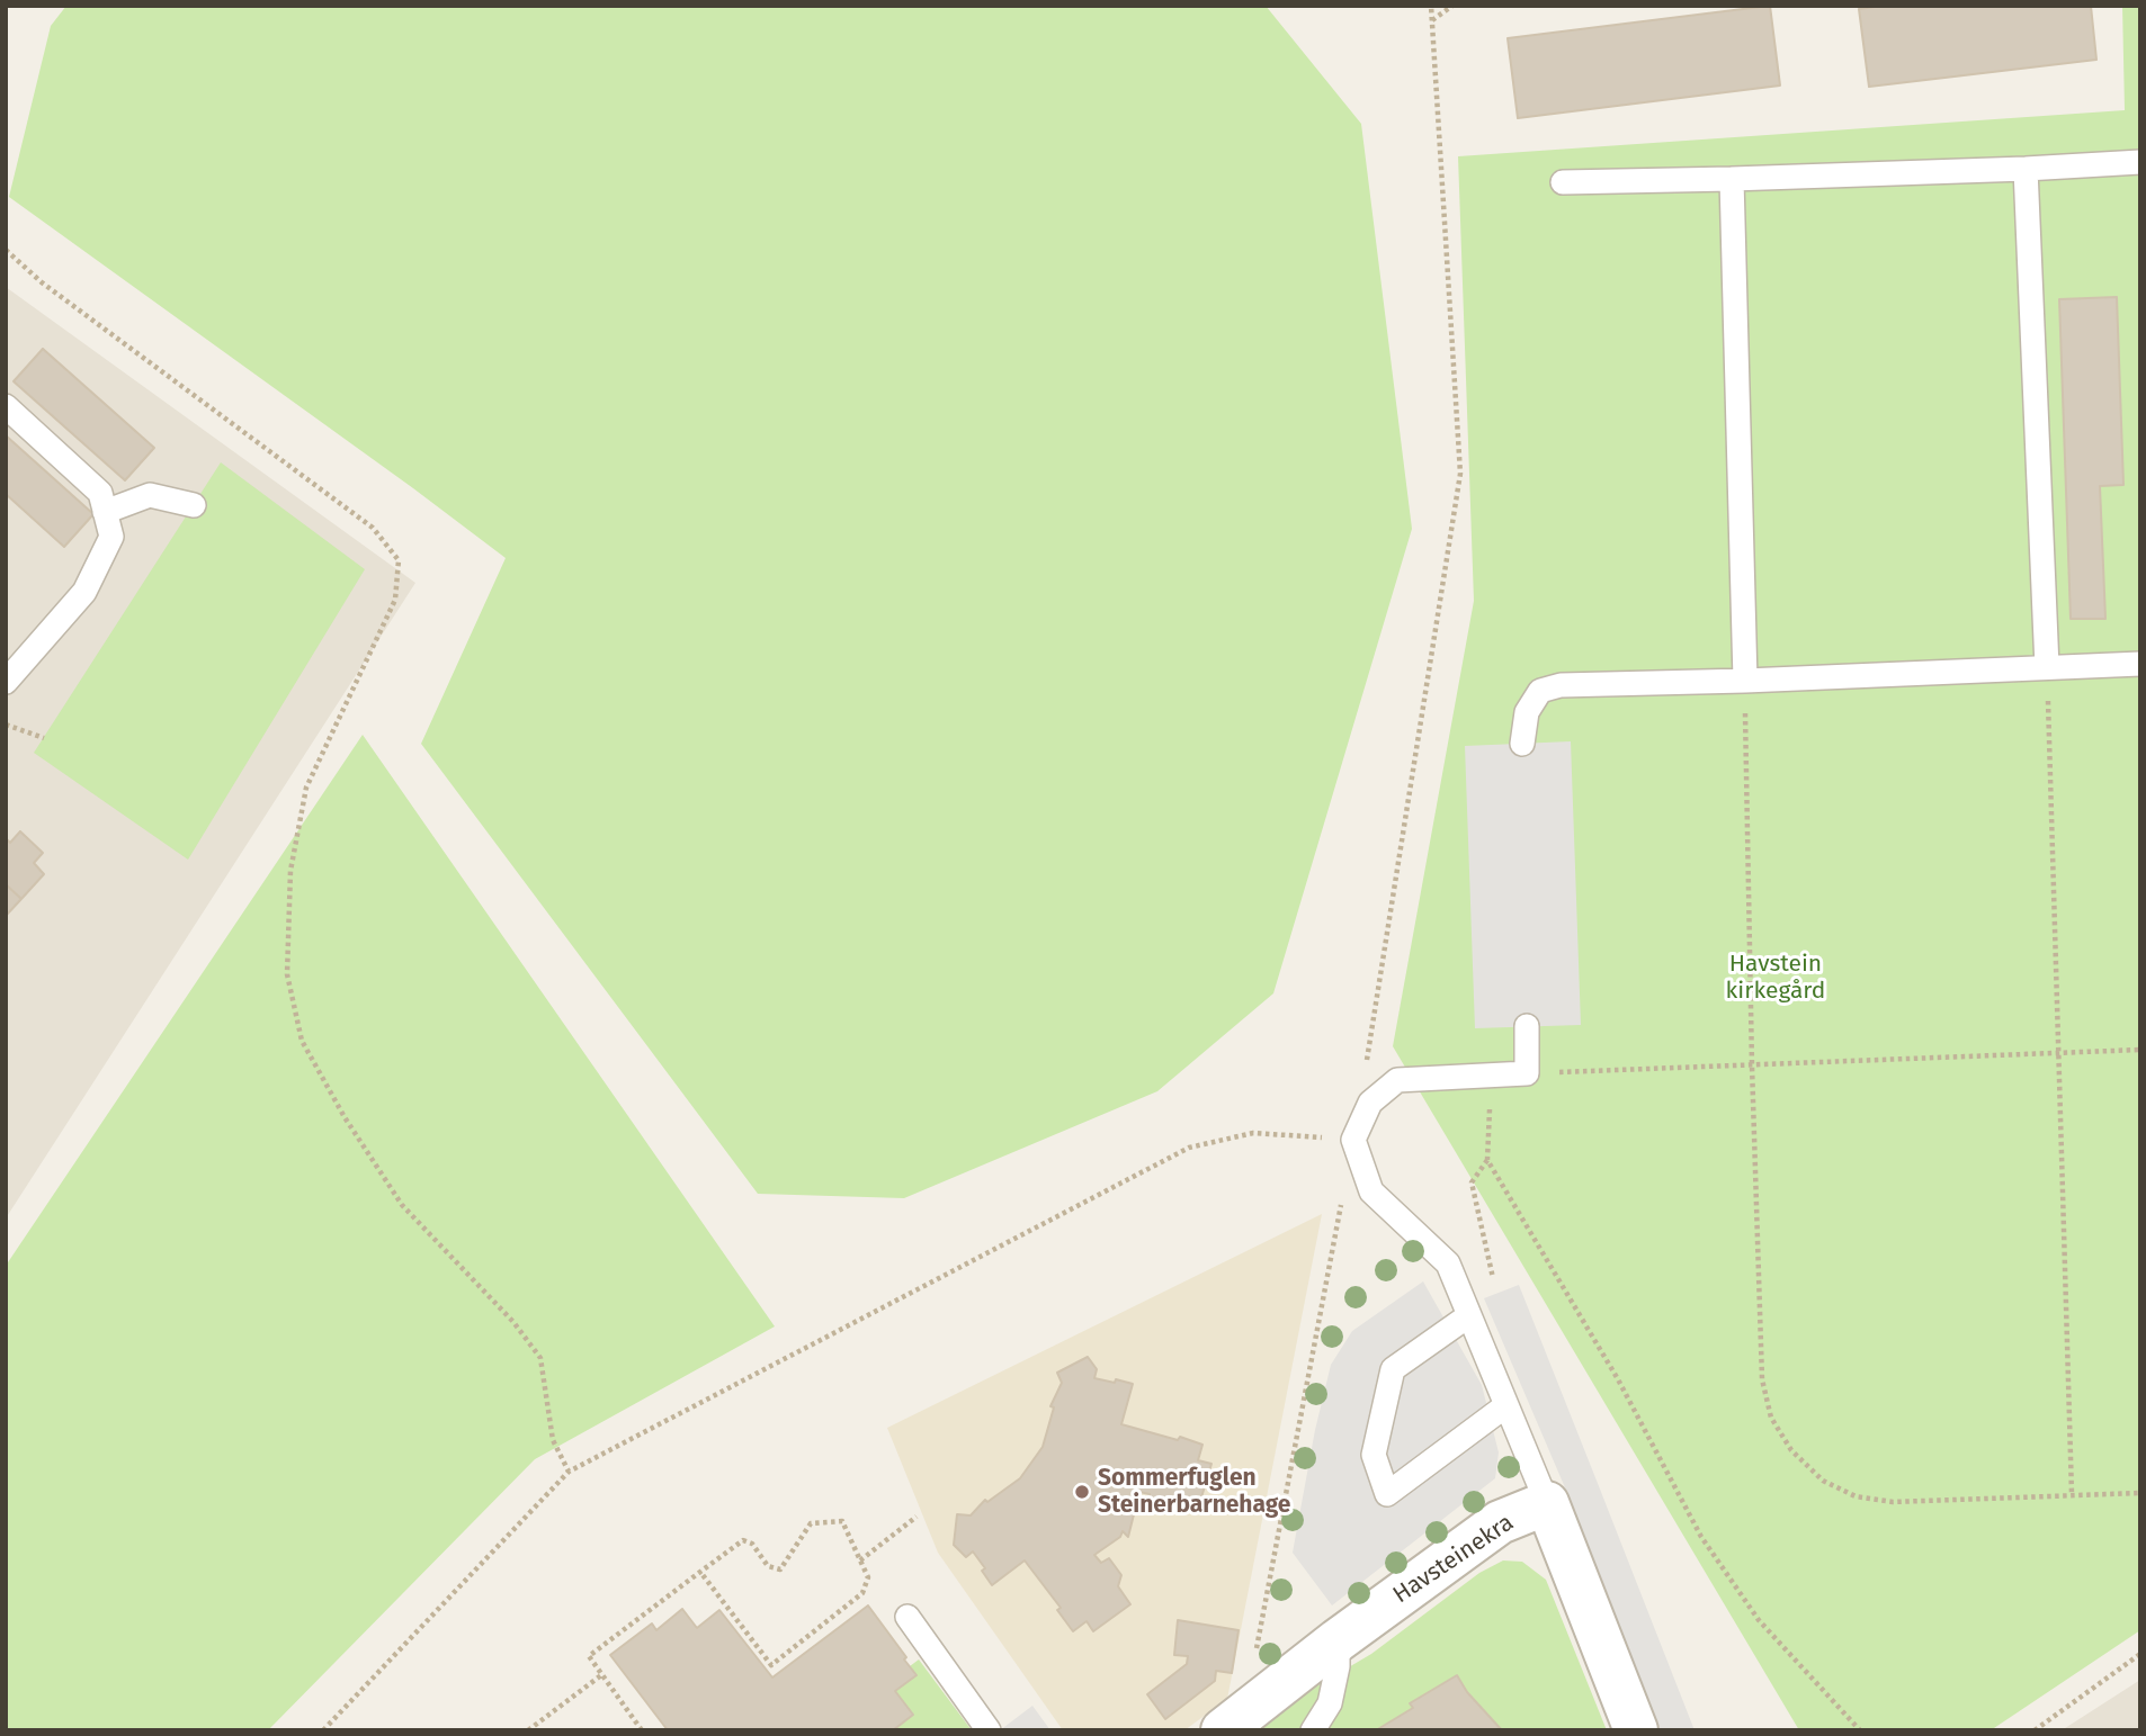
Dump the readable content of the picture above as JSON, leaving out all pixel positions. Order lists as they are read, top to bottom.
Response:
{
  "streets": {
    "street": ["Havsteinekra"]
  },
  "parks": ["Havstein kirkegård"],
  "places": ["Sommerfuglen Steinerbarnehage"]
}
